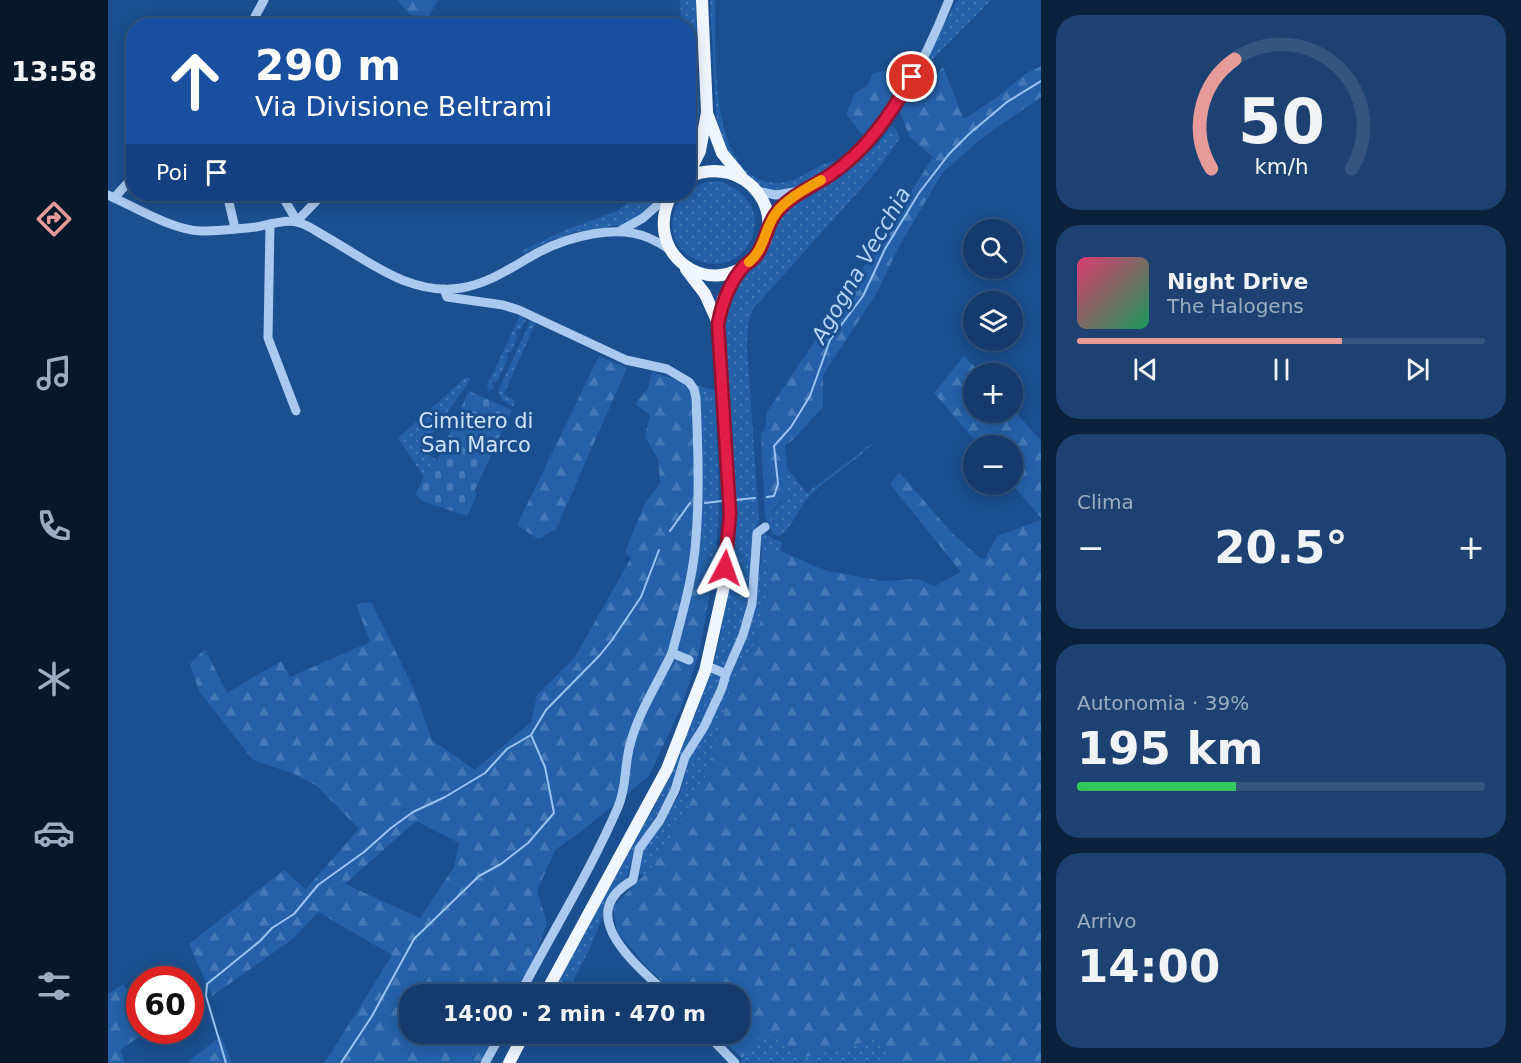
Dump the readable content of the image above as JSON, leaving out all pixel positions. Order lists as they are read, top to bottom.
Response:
{
  "water": ["Agogna Vecchia"],
  "parks": ["Cimitero di San Marco"],
  "page": {
    "tabs": "13:58",
    "turn": ["290 m", "Via Divisione Beltrami"],
    "then": "Poi",
    "map_buttons": ["+", "−"],
    "song": ["Night Drive", "The Halogens"],
    "tile": [
      "Clima",
      ["Autonomia · 39%", "195 km"],
      ["Arrivo", "14:00"]
    ],
    "heat": ["−", "20.5°", "+"],
    "limit": "60",
    "trip": "14:00 · 2 min · 470 m",
    "gauge": ["50", "km/h"]
  }
}
